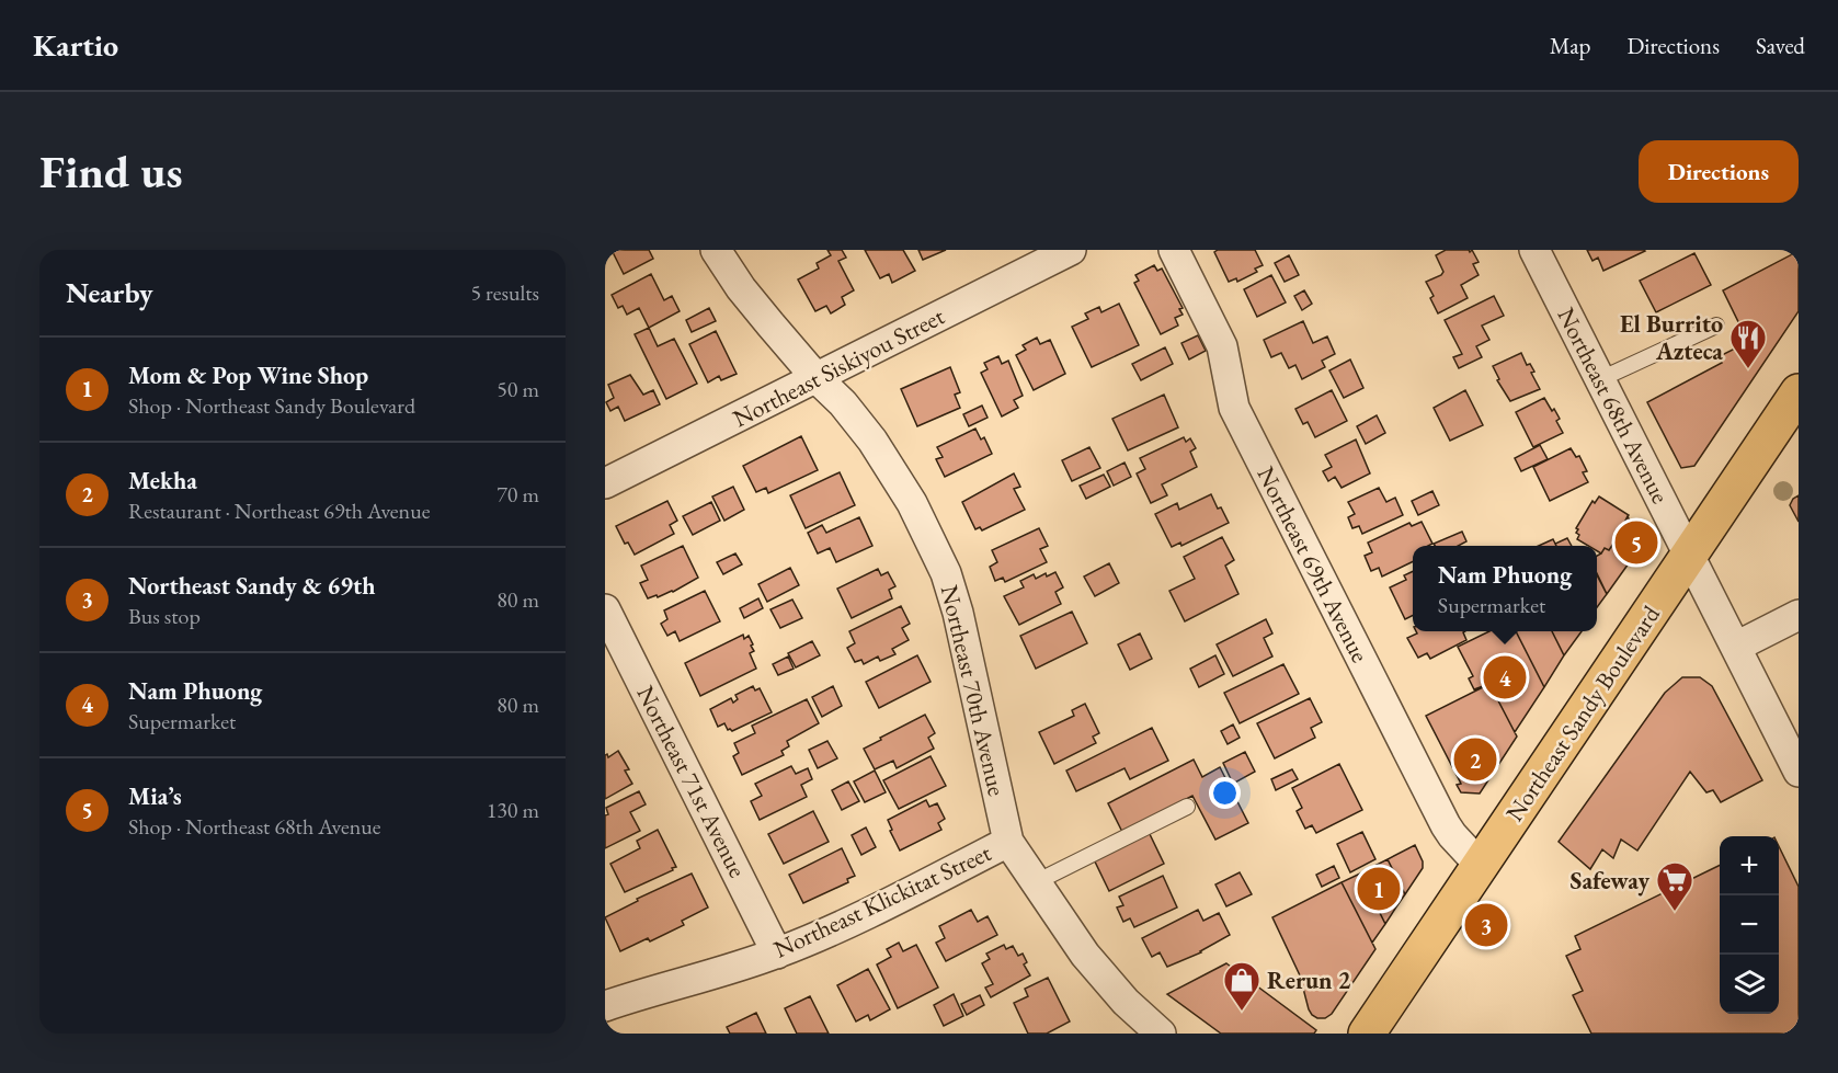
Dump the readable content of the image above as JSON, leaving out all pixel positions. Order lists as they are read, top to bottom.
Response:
{
  "streets": {
    "main road": ["Northeast Sandy Boulevard"],
    "street": [
      "Northeast Siskiyou Street",
      "Northeast 68th Avenue",
      "Northeast 69th Avenue",
      "Northeast 70th Avenue",
      "Northeast 71st Avenue",
      "Northeast Klickitat Street"
    ]
  },
  "crossings": [
    ["Northeast Siskiyou Street", "Northeast 70th Avenue"],
    ["Northeast 68th Avenue", "Northeast Sandy Boulevard"],
    ["Northeast 69th Avenue", "Northeast Sandy Boulevard"],
    ["Northeast 70th Avenue", "Northeast Klickitat Street"],
    ["Northeast 71st Avenue", "Northeast Klickitat Street"]
  ],
  "places": {
    "restaurant": ["El Burrito Azteca"],
    "supermarket": ["Safeway"],
    "shop": ["Rerun 2"]
  },
  "page": {
    "header": "Kartio",
    "nav": ["Map", "Directions", "Saved"],
    "buttons": "Directions",
    "title": "Find us",
    "heading": ["Nearby", "5 results"],
    "list": [
      {
        "mark": "1",
        "name": "Mom & Pop Wine Shop",
        "note": "Shop · Northeast Sandy Boulevard",
        "value": "50 m"
      },
      {
        "mark": "2",
        "name": "Mekha",
        "note": "Restaurant · Northeast 69th Avenue",
        "value": "70 m"
      },
      {
        "mark": "3",
        "name": "Northeast Sandy & 69th",
        "note": "Bus stop",
        "value": "80 m"
      },
      {
        "mark": "4",
        "name": "Nam Phuong",
        "note": "Supermarket",
        "value": "80 m"
      },
      {
        "mark": "5",
        "name": "Mia’s",
        "note": "Shop · Northeast 68th Avenue",
        "value": "130 m"
      }
    ],
    "pins": [
      "5",
      "4",
      "2",
      "1",
      "3"
    ],
    "popup": ["Nam Phuong", "Supermarket"],
    "map_buttons": ["+", "−"]
  }
}
